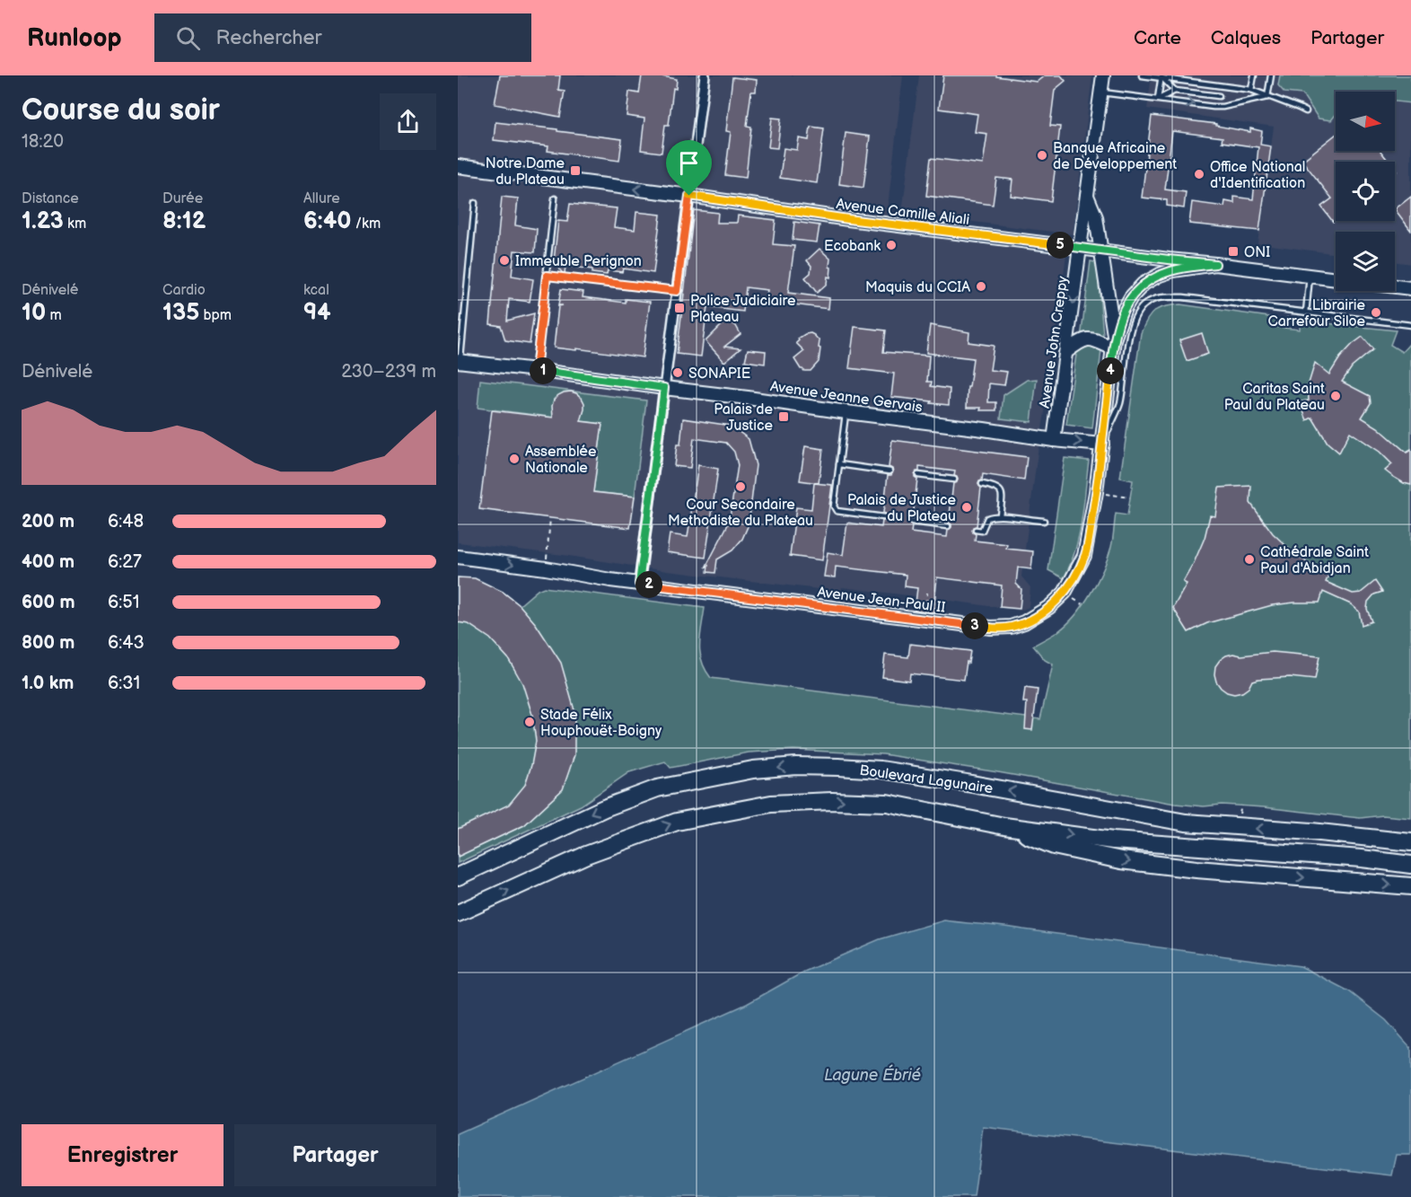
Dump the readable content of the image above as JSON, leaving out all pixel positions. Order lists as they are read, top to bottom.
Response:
{
  "streets": {
    "highway": ["Boulevard Lagunaire"],
    "main road": [
      "Avenue Camille Aliali",
      "Avenue John Creppy",
      "Avenue Jeanne Gervais",
      "Avenue Jean-Paul II"
    ]
  },
  "crossings": [
    ["Avenue Camille Aliali", "Avenue John Creppy"],
    ["Avenue Camille Aliali", "Avenue Jean-Paul II"],
    ["Avenue John Creppy", "Avenue Jeanne Gervais"],
    ["Avenue John Creppy", "Avenue Jean-Paul II"],
    ["Avenue Jeanne Gervais", "Avenue Jean-Paul II"]
  ],
  "water": ["Lagune Ébrié"],
  "places": {
    "other": [
      "Banque Africaine de Développement",
      "Office National d'Identification",
      "Ecobank",
      "Immeuble Perignon",
      "Maquis du CCIA",
      "Librairie Carrefour Siloe",
      "SONAPIE",
      "Caritas Saint Paul du Plateau",
      "Assemblée Nationale",
      "Cour Secondaire Methodiste du Plateau",
      "Palais de Justice du Plateau",
      "Cathédrale Saint Paul d'Abidjan",
      "Stade Félix Houphouët-Boigny"
    ],
    "transit": [
      "Notre Dame du Plateau",
      "ONI",
      "Police Judiciaire Plateau",
      "Palais de Justice"
    ]
  },
  "north": "right",
  "page": {
    "header": "Runloop",
    "search": "Rechercher",
    "nav": ["Carte", "Calques", "Partager"],
    "heading": ["Course du soir", "18:20"],
    "stats": [
      ["Distance", "1.23 km"],
      ["Durée", "8:12"],
      ["Allure", "6:40 /km"],
      ["Dénivelé", "10 m"],
      ["Cardio", "135 bpm"],
      ["kcal", "94"]
    ],
    "pins": [
      "5",
      "1",
      "4",
      "2",
      "3"
    ],
    "chart": ["Dénivelé", "230–239 m"],
    "list": [
      {
        "name": "200 m",
        "note": "6:48"
      },
      {
        "name": "400 m",
        "note": "6:27"
      },
      {
        "name": "600 m",
        "note": "6:51"
      },
      {
        "name": "800 m",
        "note": "6:43"
      },
      {
        "name": "1.0 km",
        "note": "6:31"
      }
    ],
    "buttons": ["Enregistrer", "Partager"]
  }
}
